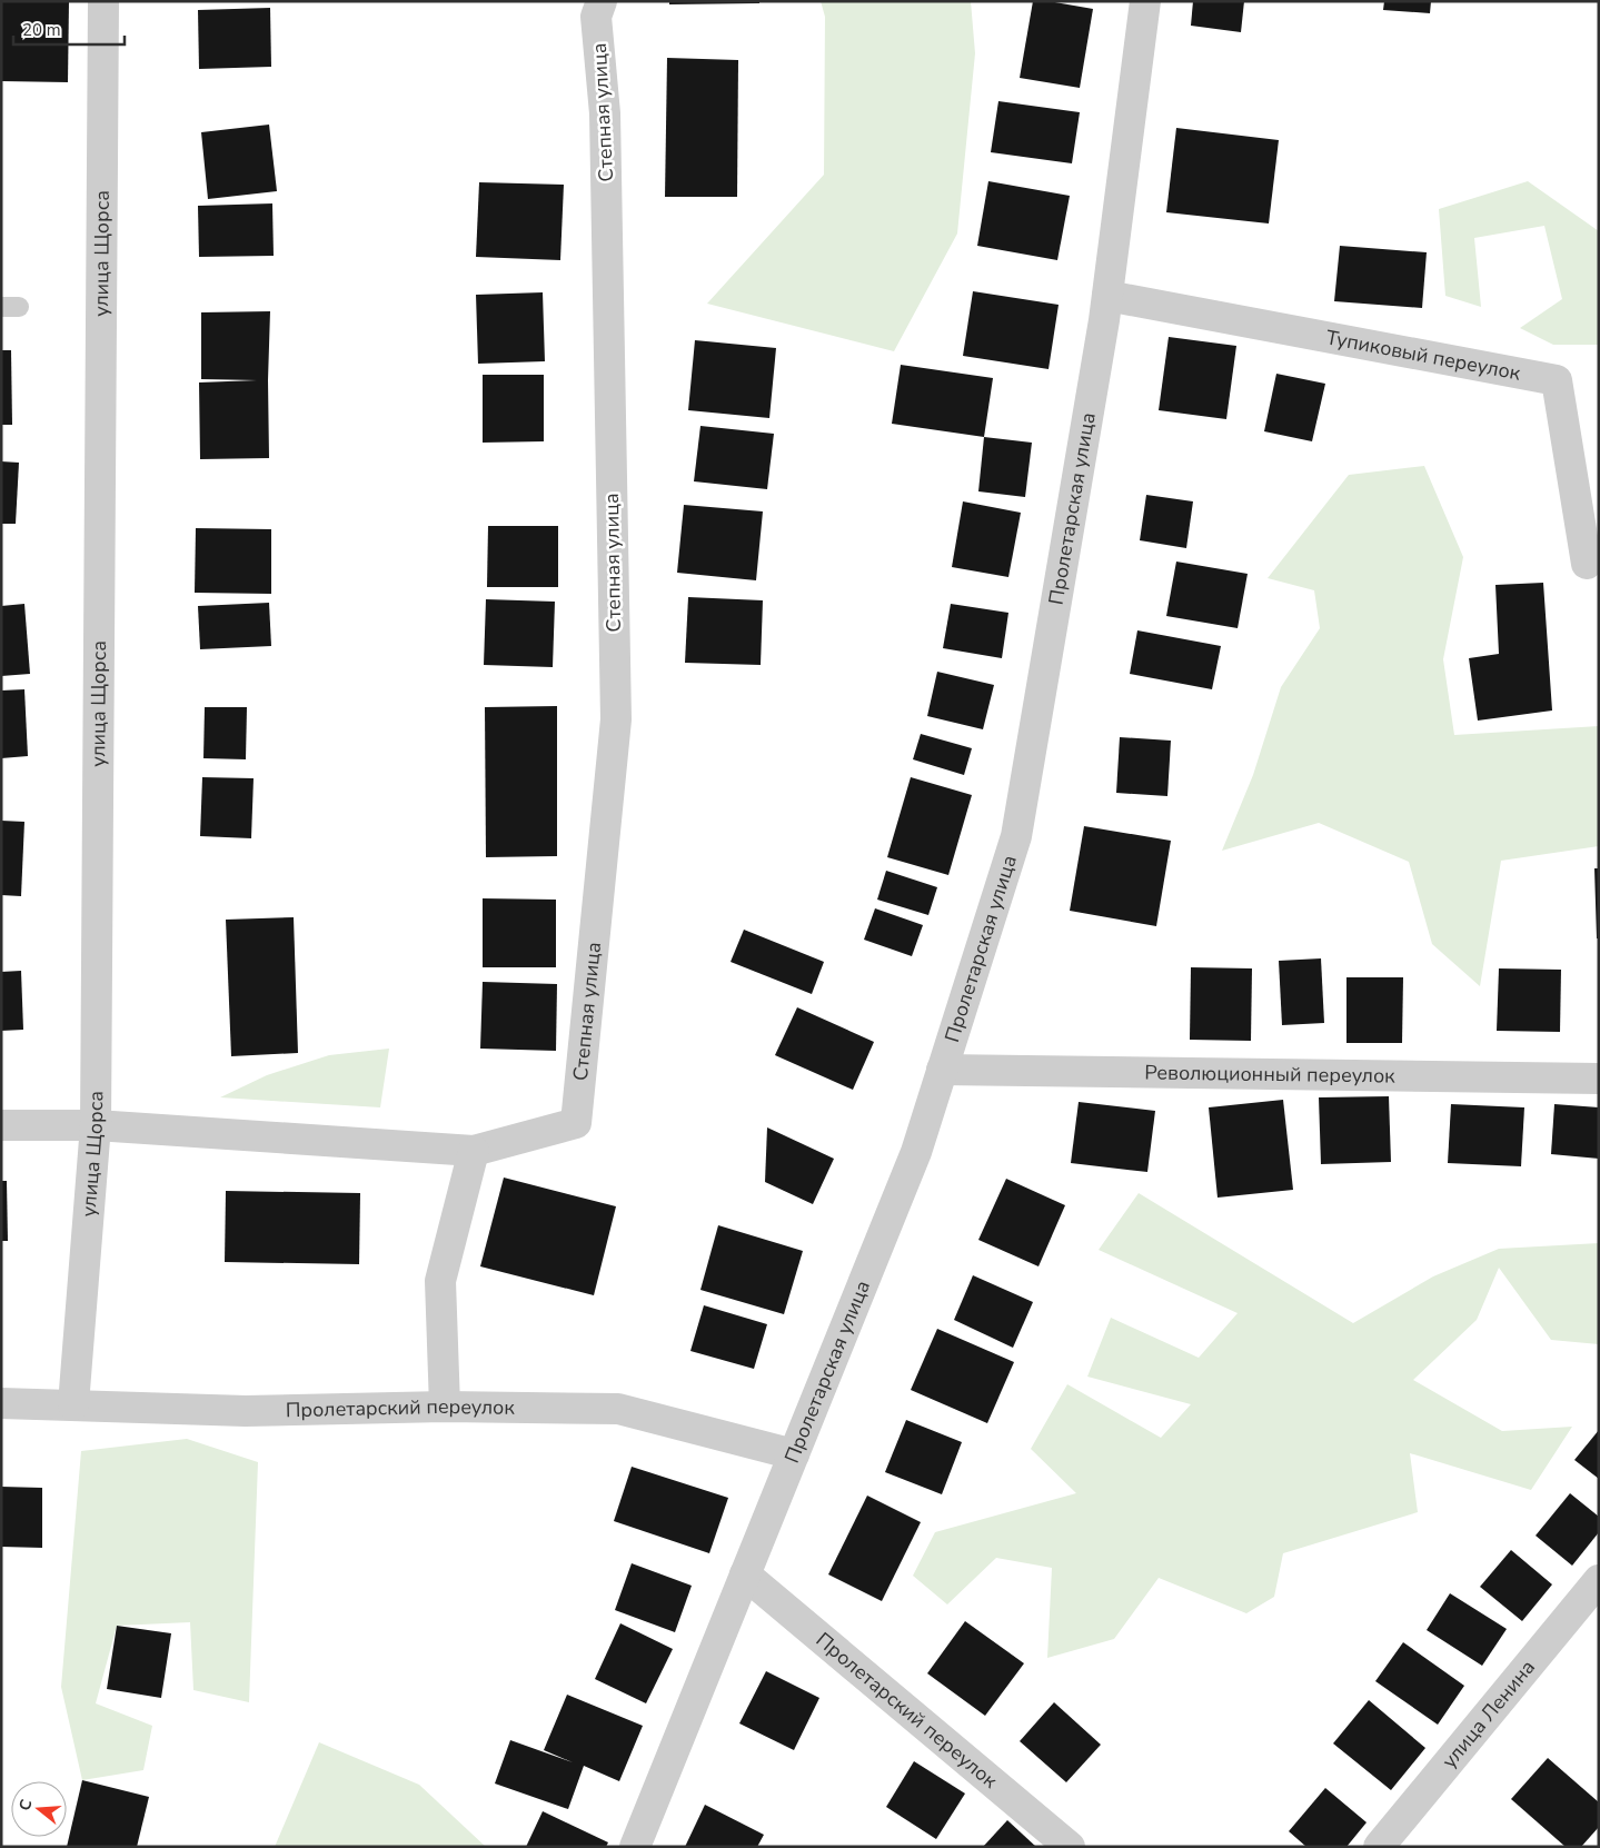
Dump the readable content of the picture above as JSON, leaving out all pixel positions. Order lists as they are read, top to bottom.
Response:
{
  "streets": {
    "street": [
      "Степная улица",
      "улица Щорса",
      "Тупиковый переулок",
      "Пролетарская улица",
      "Революционный переулок",
      "Пролетарский переулок",
      "улица Ленина"
    ]
  },
  "crossings": [
    ["улица Щорса", "Пролетарский переулок"],
    ["Тупиковый переулок", "Пролетарская улица"],
    ["Пролетарская улица", "Революционный переулок"],
    ["Пролетарская улица", "Пролетарский переулок"]
  ],
  "scale_bar": "20 m",
  "north": "left"
}
